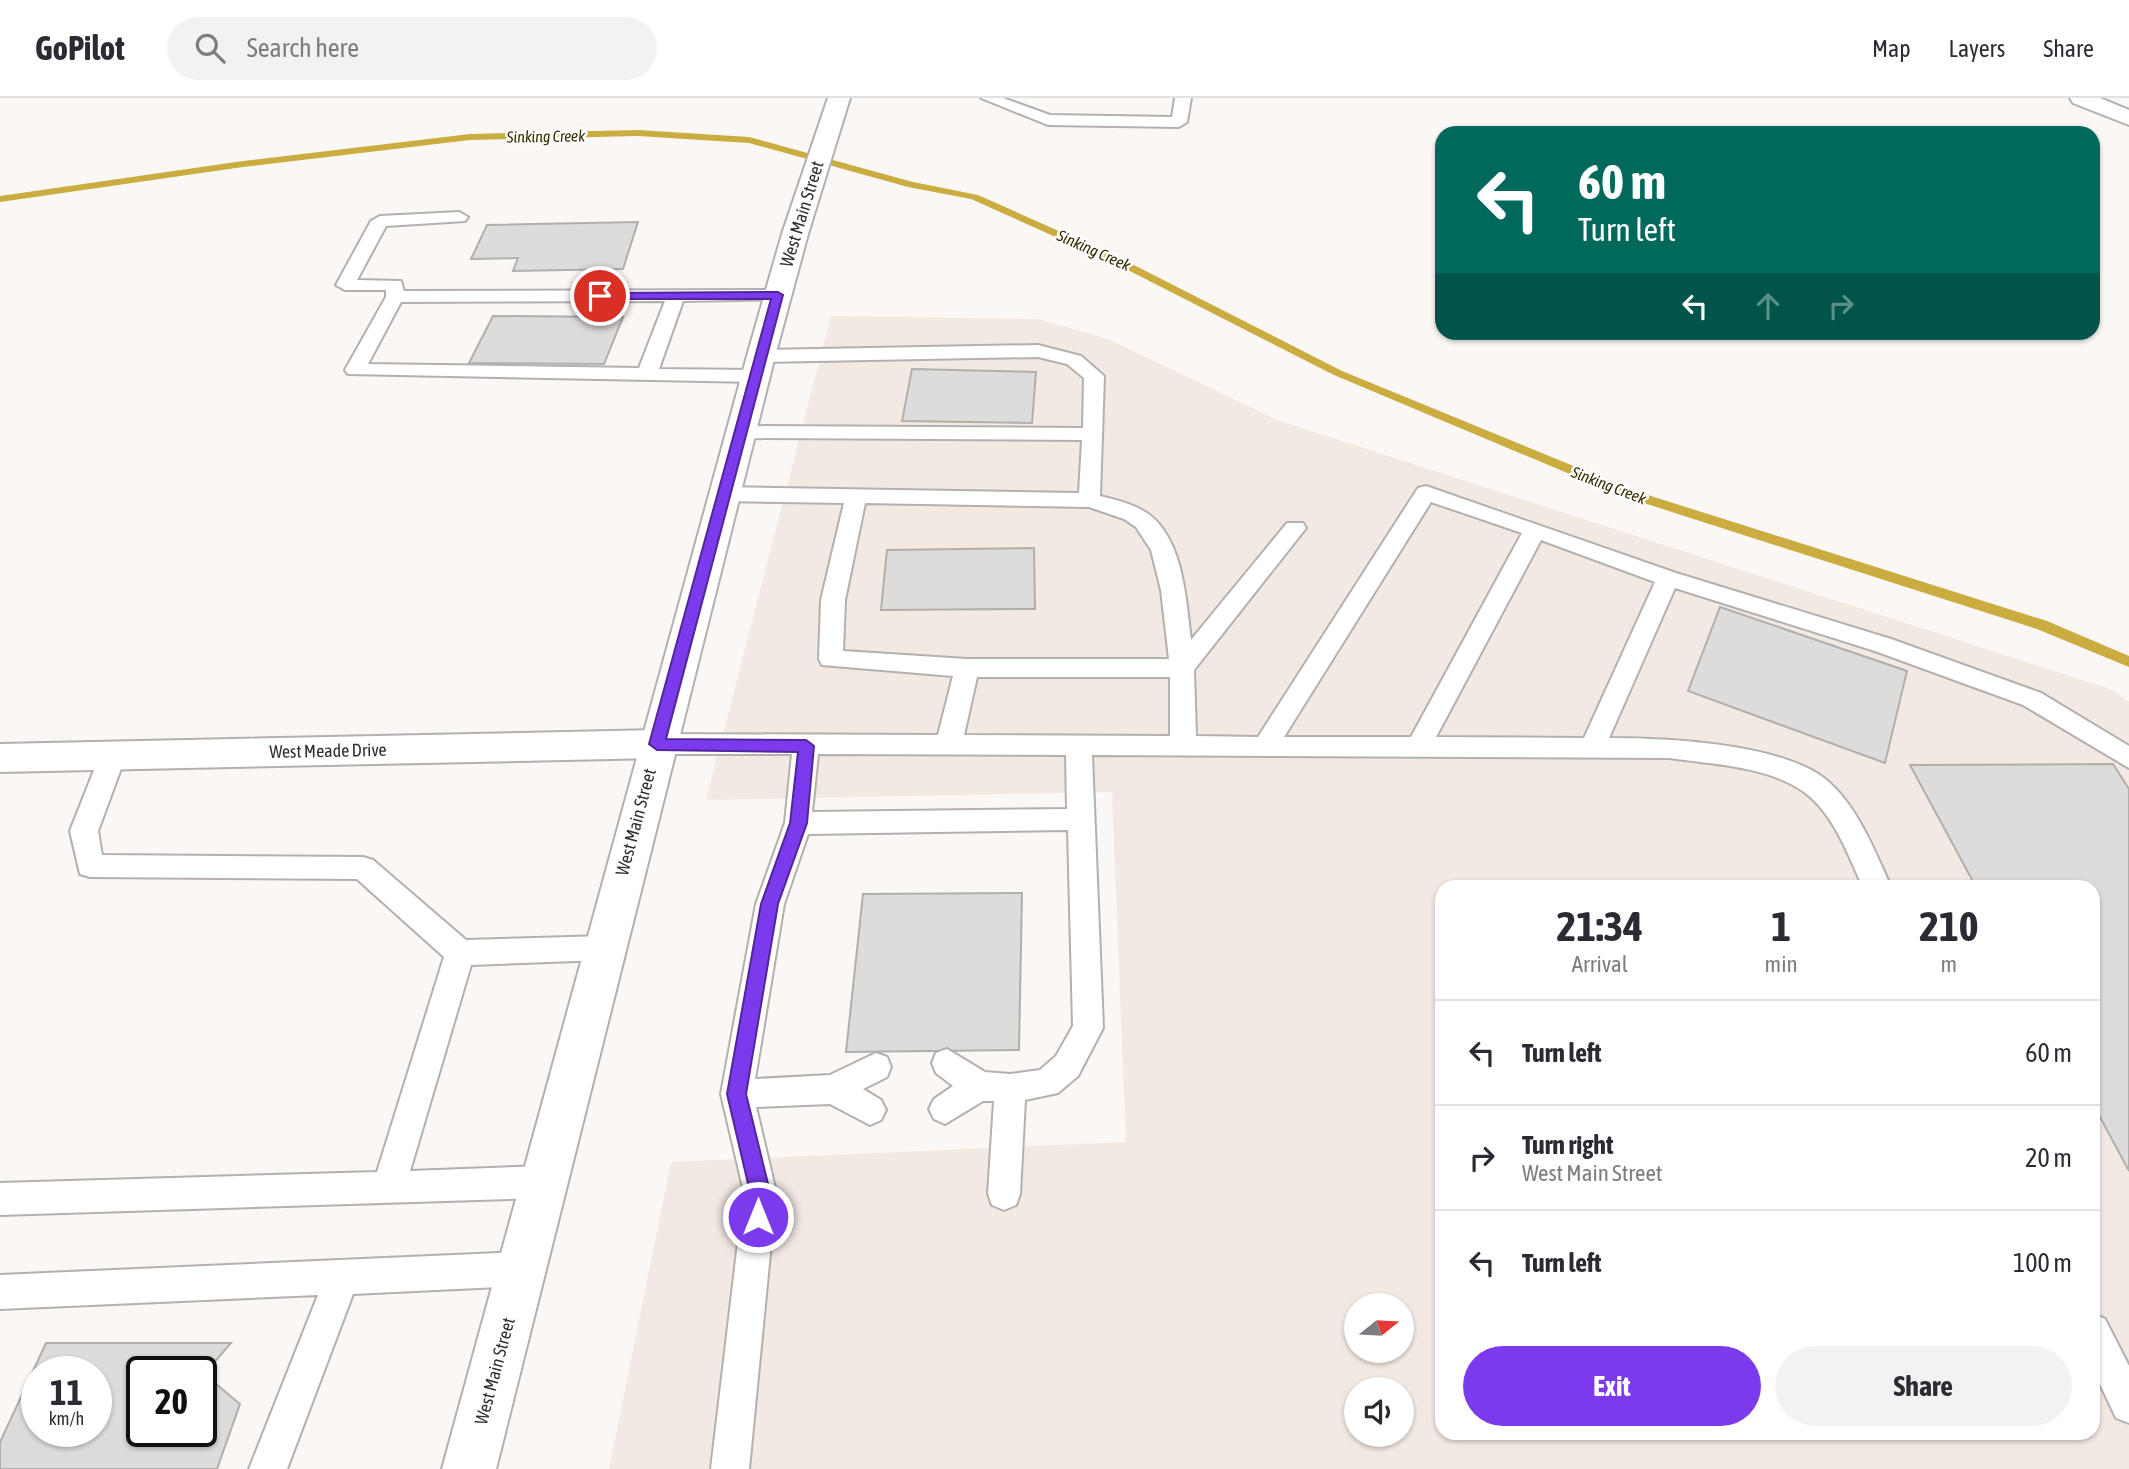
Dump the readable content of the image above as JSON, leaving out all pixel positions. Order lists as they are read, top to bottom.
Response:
{
  "streets": {
    "main road": ["West Main Street", "West Meade Drive"]
  },
  "crossings": [
    ["West Main Street", "West Meade Drive"]
  ],
  "water": ["Sinking Creek"],
  "north": "right",
  "page": {
    "header": "GoPilot",
    "search": "Search here",
    "nav": ["Map", "Layers", "Share"],
    "turn": ["60 m", "Turn left"],
    "eta": [
      "21:34",
      "Arrival",
      "1",
      "min",
      "210",
      "m"
    ],
    "list": [
      {
        "name": "Turn left",
        "value": "60 m"
      },
      {
        "name": "Turn right",
        "note": "West Main Street",
        "value": "20 m"
      },
      {
        "name": "Turn left",
        "value": "100 m"
      }
    ],
    "buttons": ["Exit", "Share"],
    "speed": "11 km/h",
    "limit": "20"
  }
}
